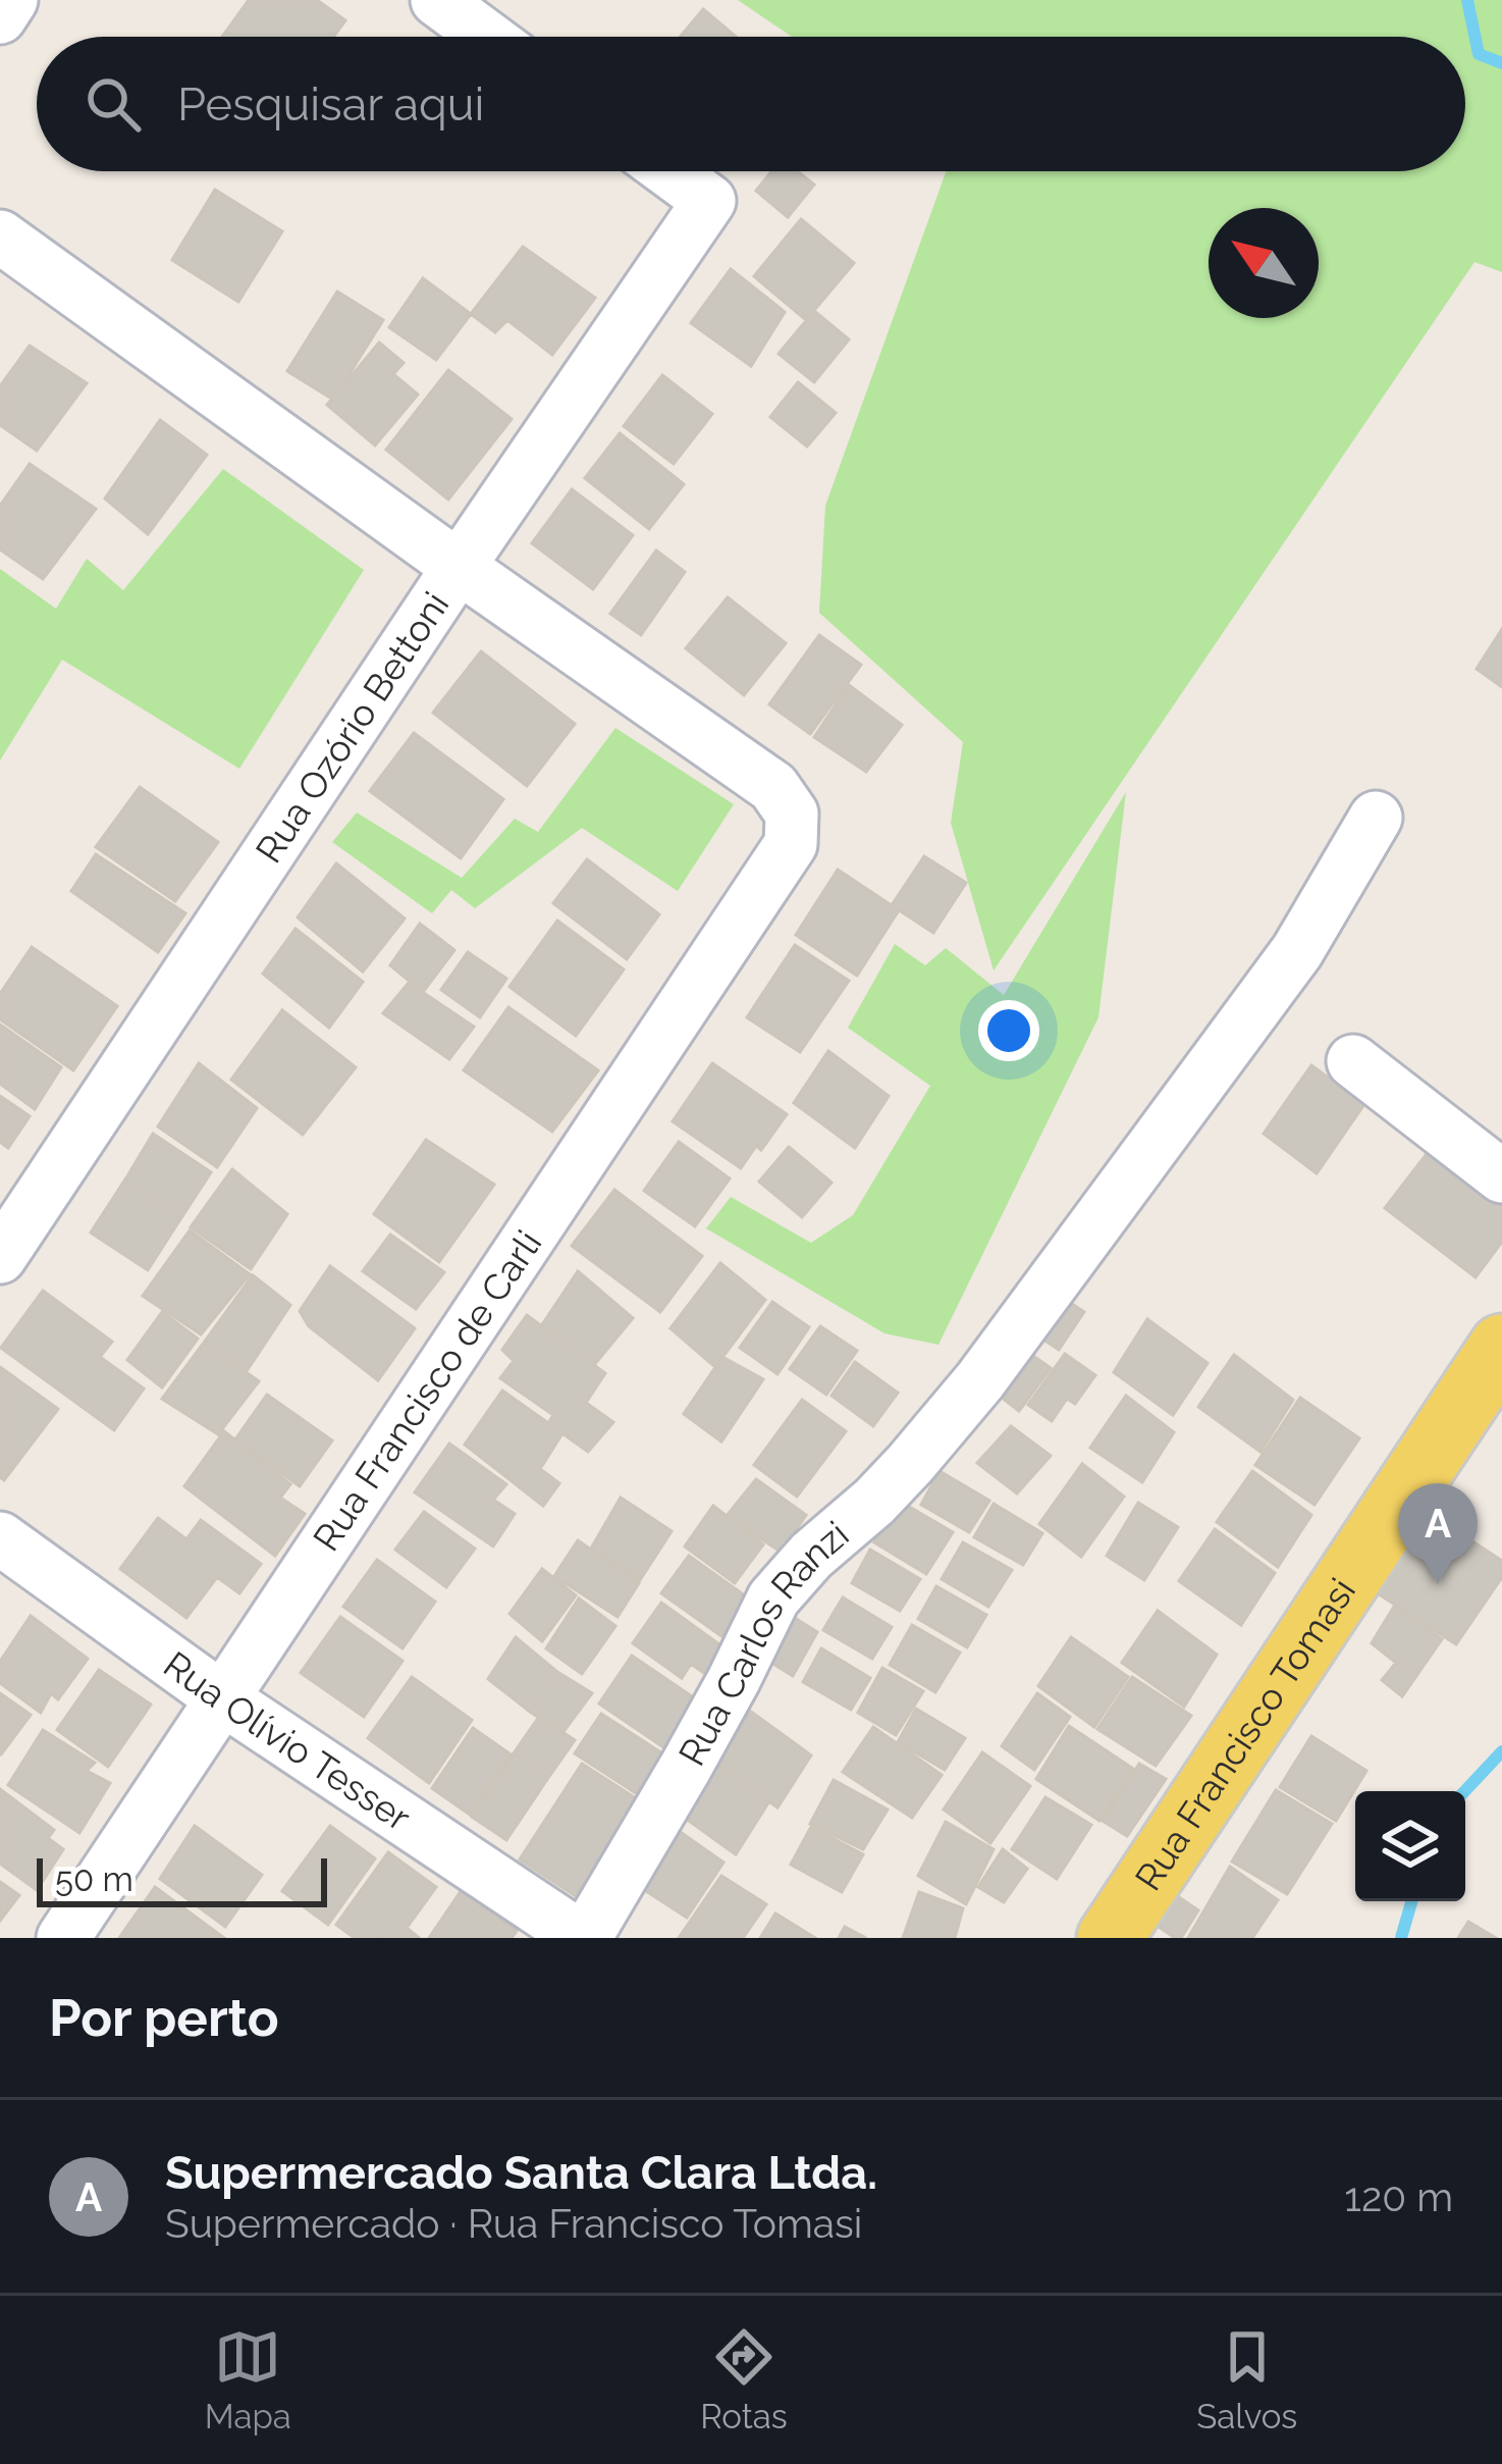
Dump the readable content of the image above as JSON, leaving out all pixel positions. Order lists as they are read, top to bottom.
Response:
{
  "streets": {
    "main road": ["Rua Francisco Tomasi"],
    "street": [
      "Rua Ozório Bettoni",
      "Rua Francisco de Carli",
      "Rua Carlos Ranzi",
      "Rua Olívio Tesser"
    ]
  },
  "crossings": [
    ["Rua Ozório Bettoni", "Rua Francisco de Carli"],
    ["Rua Francisco de Carli", "Rua Olívio Tesser"],
    ["Rua Carlos Ranzi", "Rua Olívio Tesser"]
  ],
  "scale_bar": "50 m",
  "north": "top left",
  "page": {
    "search": "Pesquisar aqui",
    "pins": "A",
    "scale": "50 m",
    "heading": "Por perto",
    "list": [
      {
        "mark": "A",
        "name": "Supermercado Santa Clara Ltda.",
        "note": "Supermercado · Rua Francisco Tomasi",
        "value": "120 m"
      }
    ],
    "nav": ["Mapa", "Rotas", "Salvos"]
  }
}
